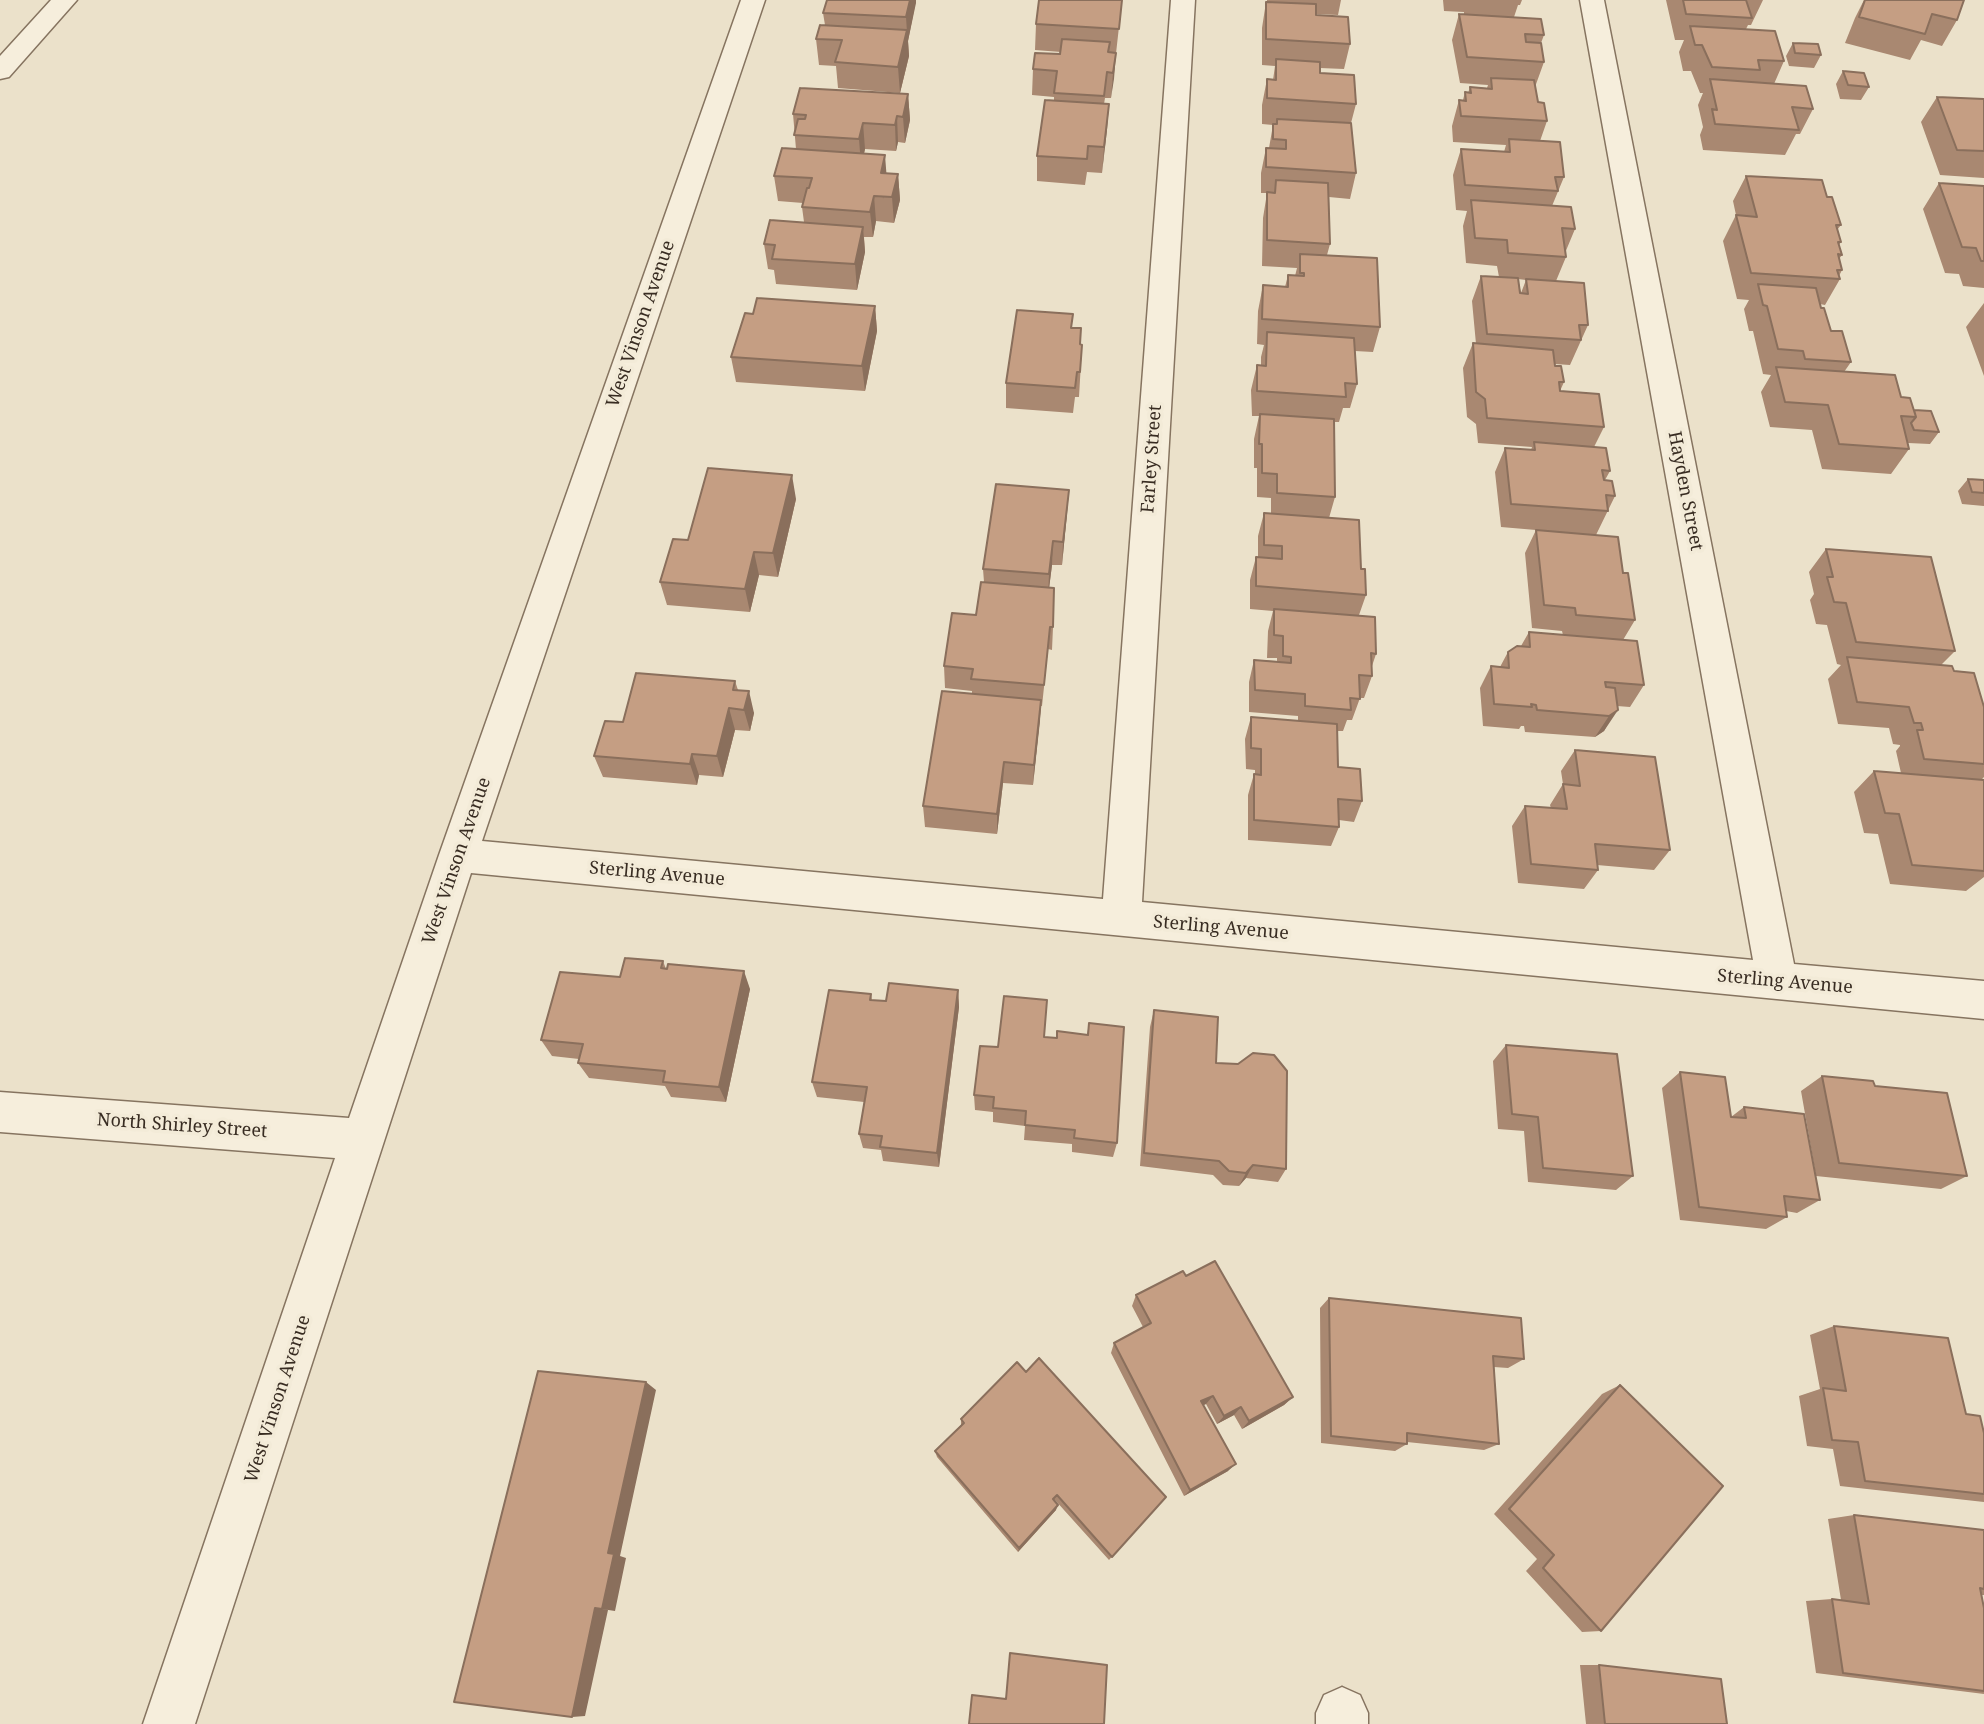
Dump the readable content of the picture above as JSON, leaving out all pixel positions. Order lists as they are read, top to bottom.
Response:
{
  "streets": {
    "street": [
      "West Vinson Avenue",
      "Farley Street",
      "Hayden Street",
      "Sterling Avenue",
      "North Shirley Street"
    ]
  },
  "crossings": [
    ["West Vinson Avenue", "Sterling Avenue"],
    ["West Vinson Avenue", "North Shirley Street"],
    ["Farley Street", "Sterling Avenue"],
    ["Hayden Street", "Sterling Avenue"]
  ]
}
